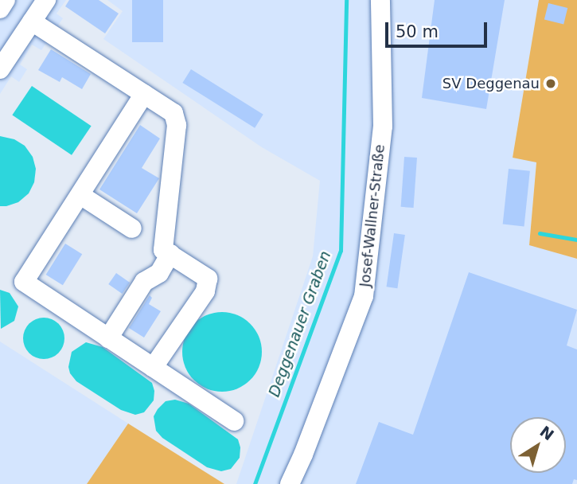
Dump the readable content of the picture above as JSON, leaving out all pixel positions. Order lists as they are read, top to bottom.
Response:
{
  "streets": {
    "street": ["Josef-Wallner-Straße"]
  },
  "water": ["Deggenauer Graben"],
  "places": ["SV Deggenau"],
  "scale_bar": "50 m",
  "north": "top right"
}
